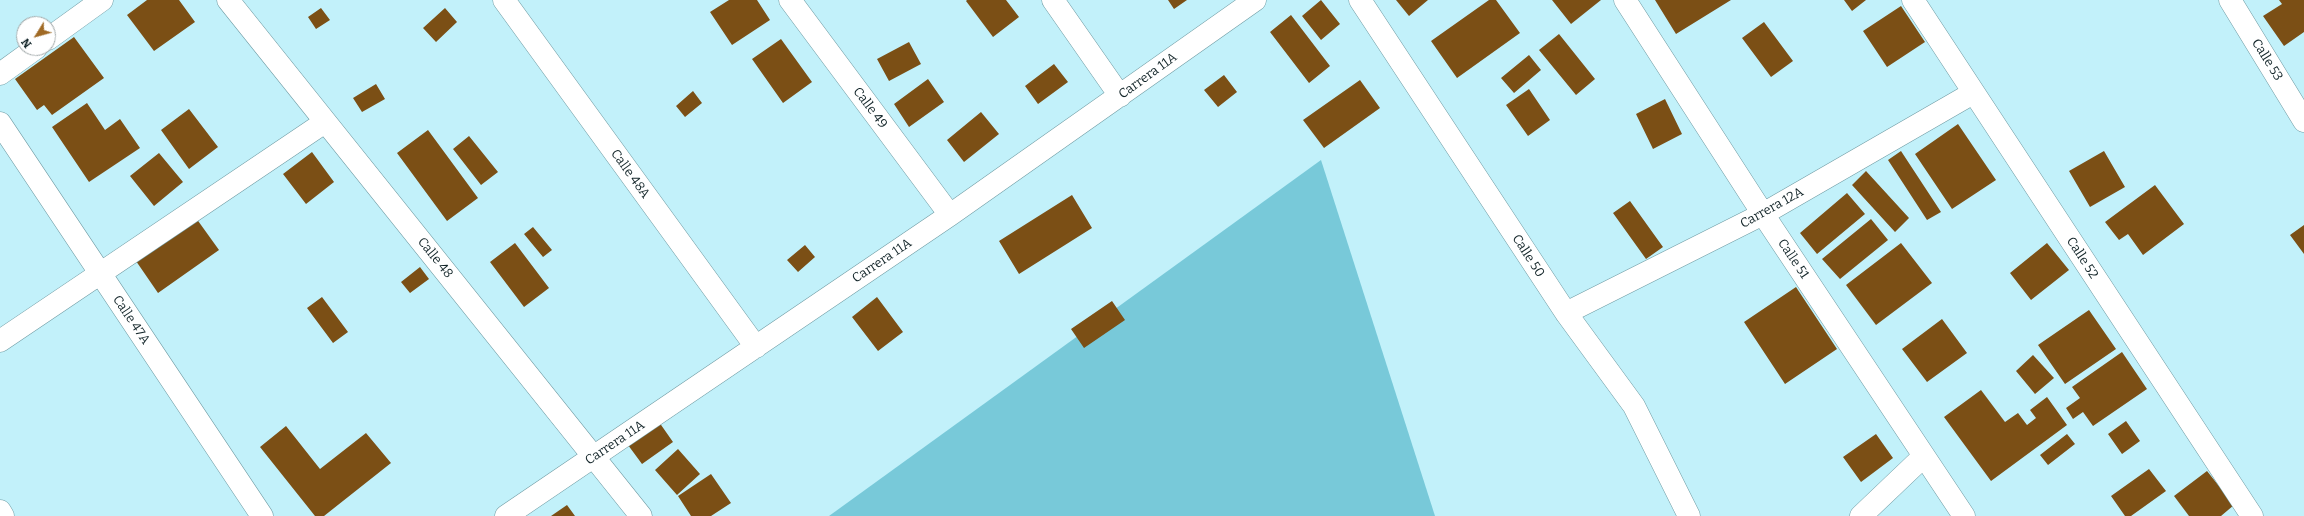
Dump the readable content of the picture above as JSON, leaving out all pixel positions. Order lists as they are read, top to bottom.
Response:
{
  "streets": {
    "street": [
      "Calle 53",
      "Carrera 11A",
      "Calle 49",
      "Calle 48A",
      "Carrera 12A",
      "Calle 50",
      "Calle 48",
      "Calle 52",
      "Calle 51",
      "Calle 47A"
    ]
  },
  "crossings": [
    ["Carrera 11A", "Calle 49"],
    ["Carrera 11A", "Calle 48A"],
    ["Carrera 11A", "Calle 48"],
    ["Carrera 12A", "Calle 50"],
    ["Carrera 12A", "Calle 52"],
    ["Carrera 12A", "Calle 51"]
  ],
  "north": "bottom left"
}
